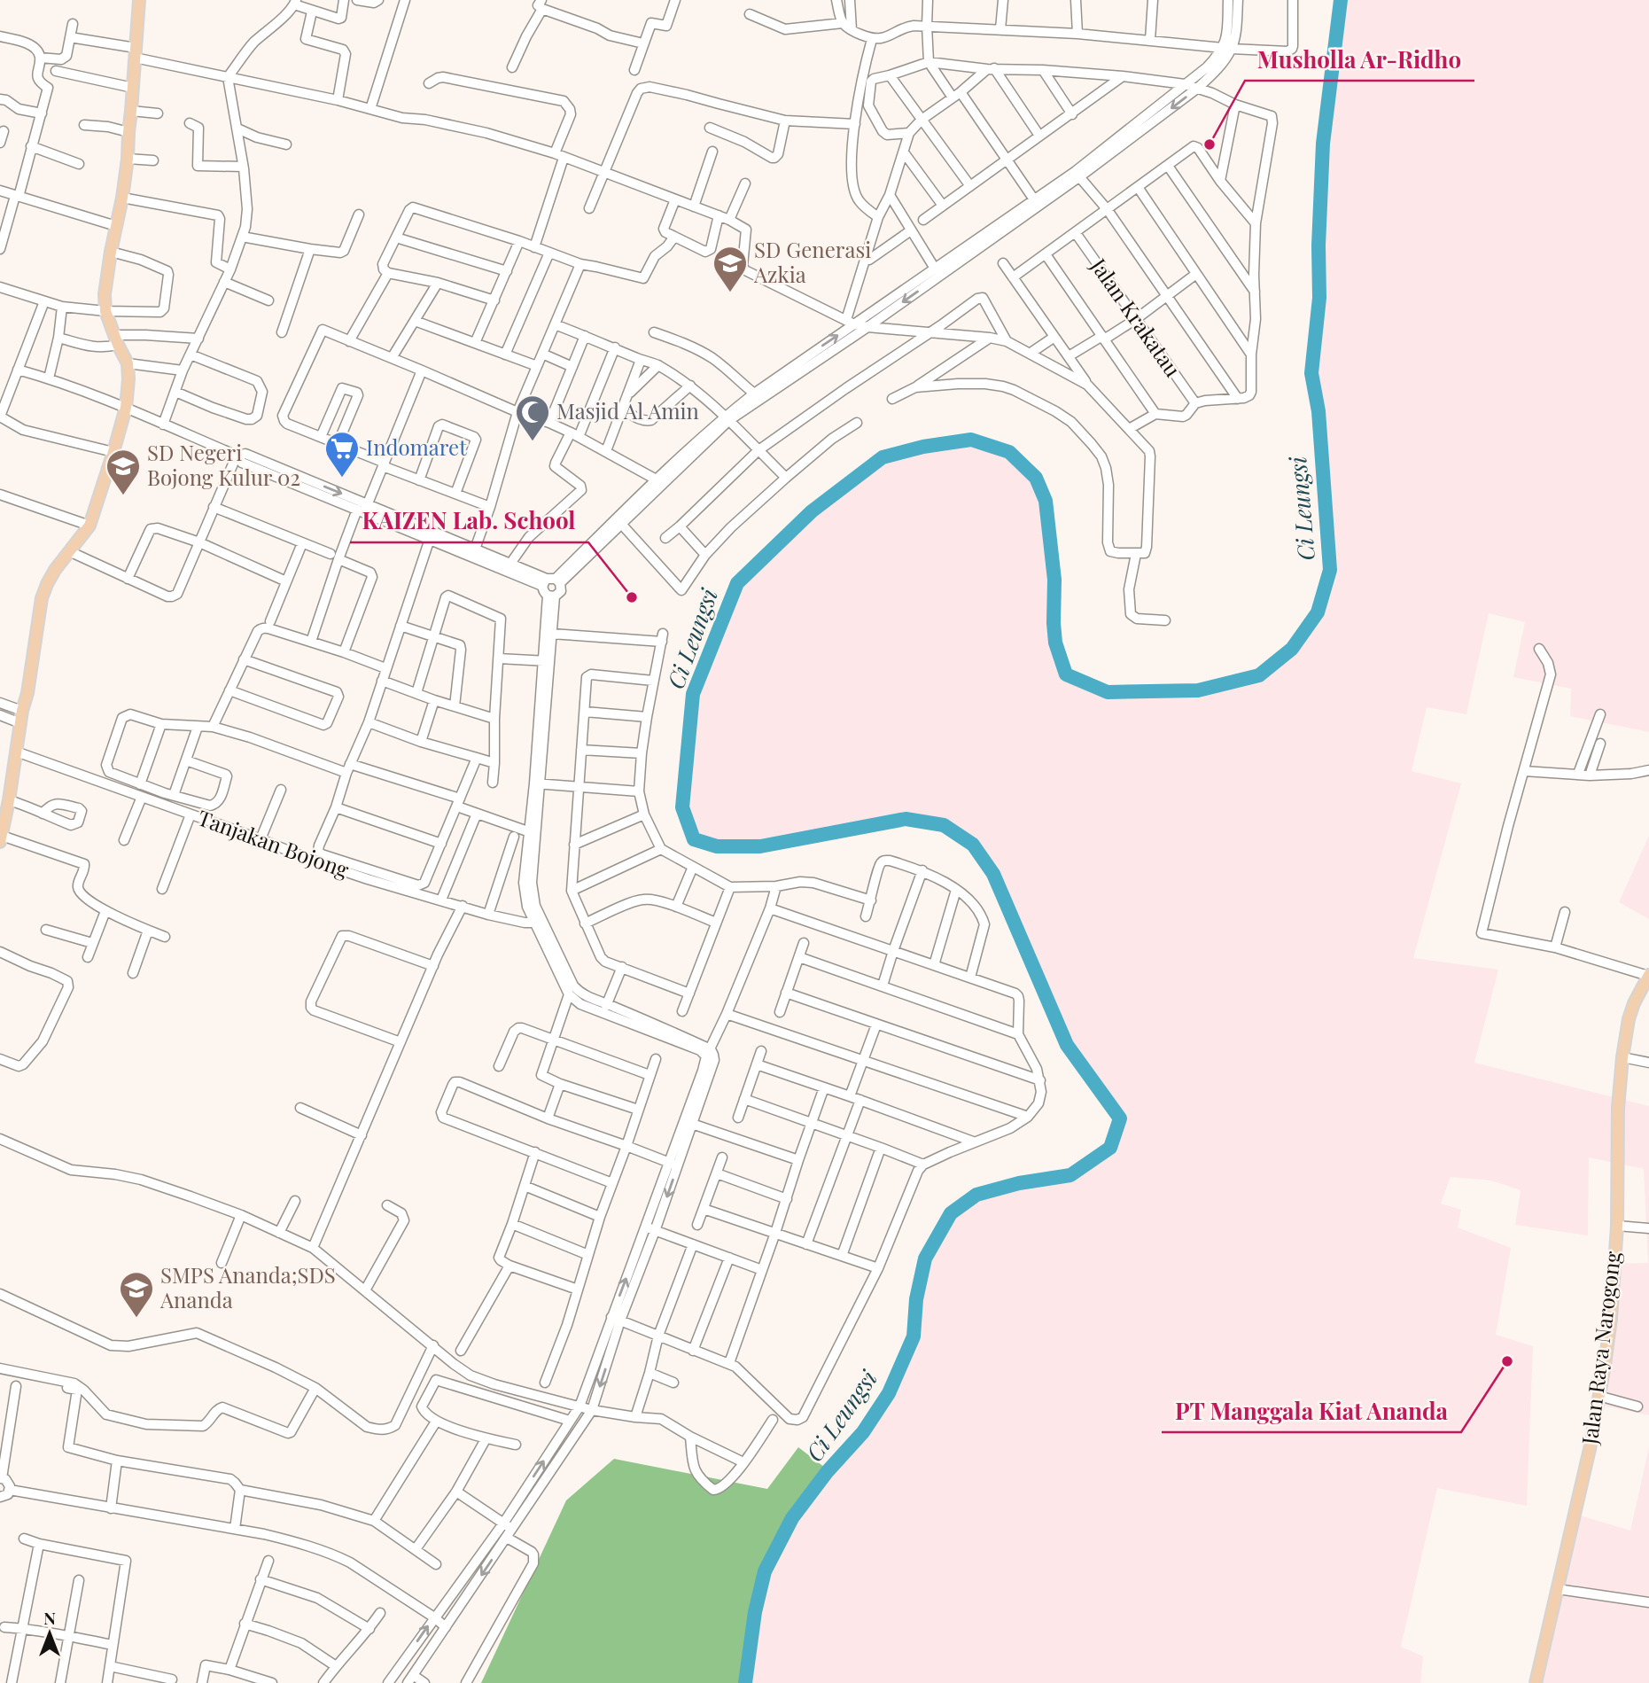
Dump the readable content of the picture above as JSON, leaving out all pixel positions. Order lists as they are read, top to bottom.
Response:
{
  "streets": {
    "main road": ["Jalan Raya Narogong"],
    "street": ["Jalan Krakatau", "Tanjakan Bojong"]
  },
  "water": ["Ci Leungsi"],
  "places": {
    "other": ["Musholla Ar-Ridho", "KAIZEN Lab. School", "PT Manggala Kiat Ananda"],
    "school or university": ["SD Generasi Azkia", "SD Negeri Bojong Kulur 02", "SMPS Ananda;SDS Ananda"],
    "mosque": ["Masjid Al Amin"],
    "supermarket": ["Indomaret"]
  },
  "north": "top"
}
